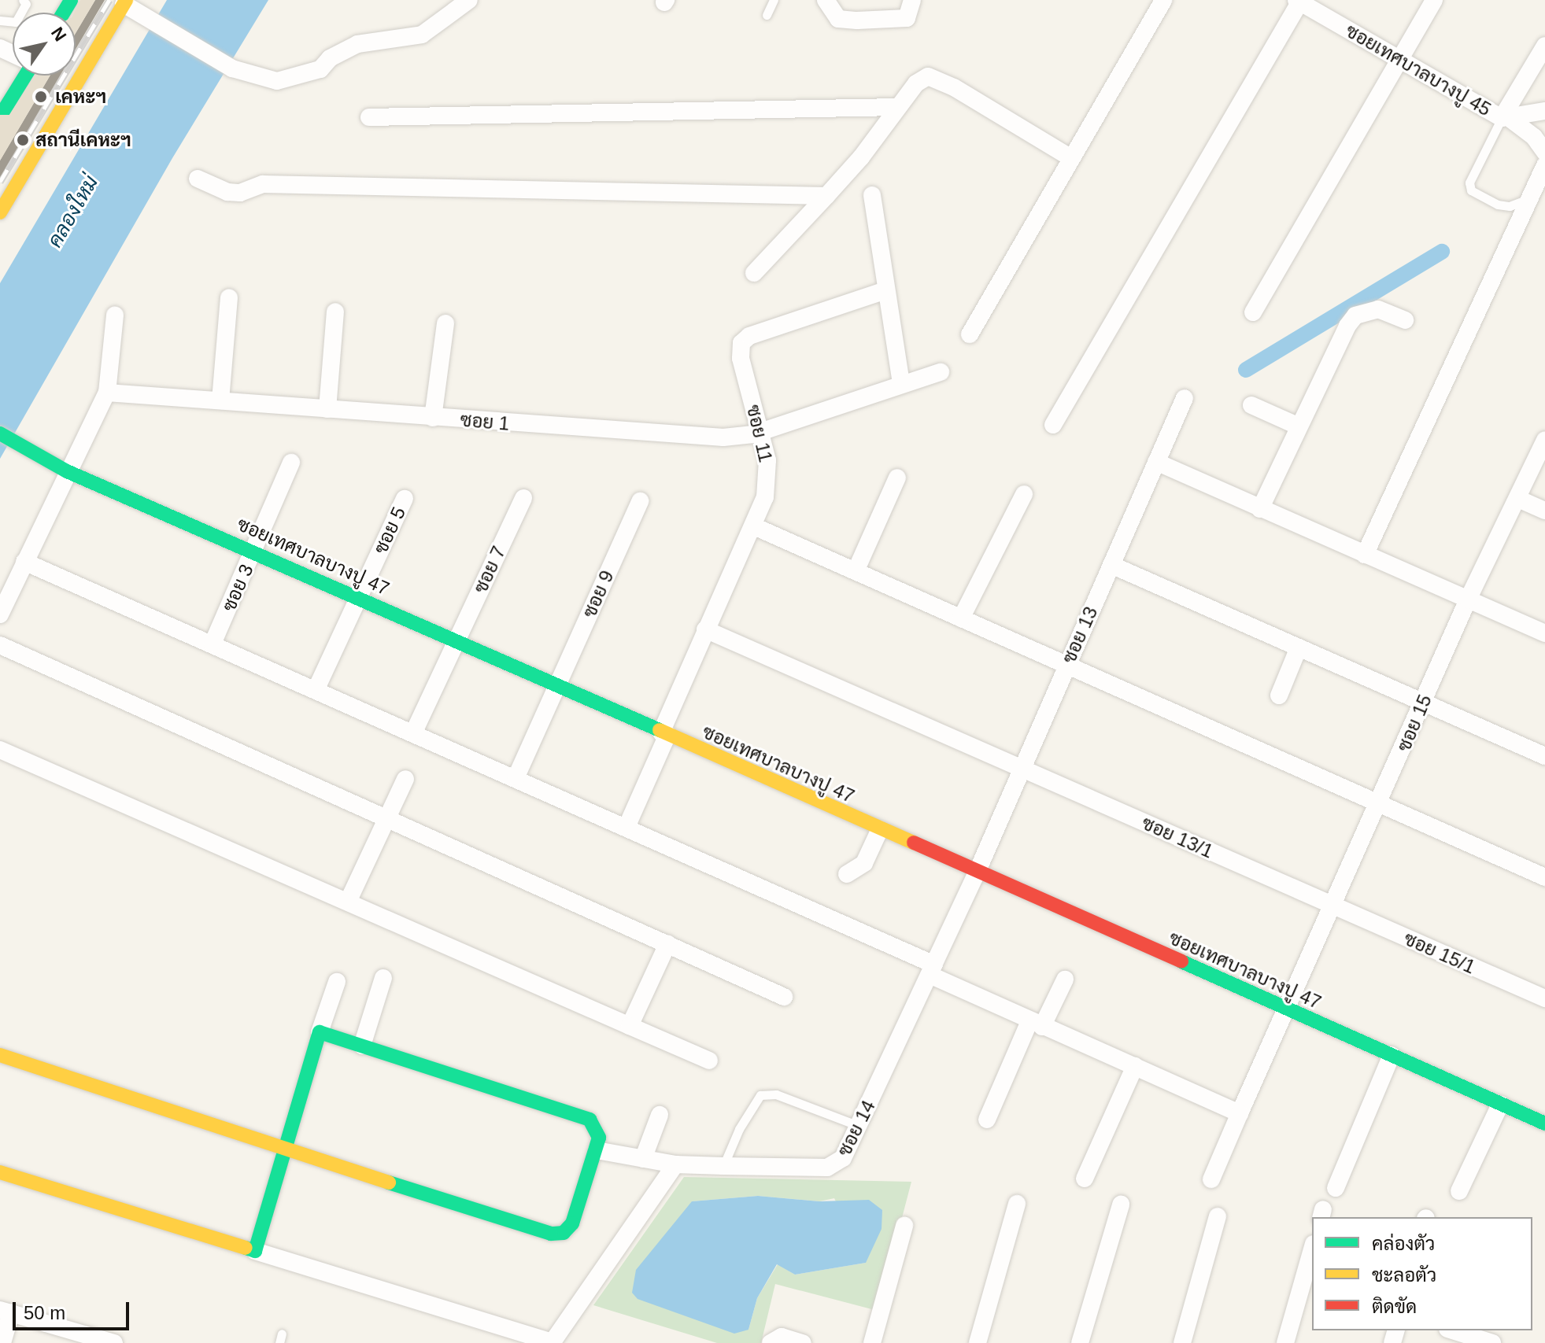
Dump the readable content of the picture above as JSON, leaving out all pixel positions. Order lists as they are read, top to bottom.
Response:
{
  "streets": {
    "main road": ["ซอยเทศบาลบางปู 47"],
    "street": [
      "ซอยเทศบาลบางปู 45",
      "ซอย 1",
      "ซอย 11",
      "ซอย 5",
      "ซอย 7",
      "ซอย 3",
      "ซอย 9",
      "ซอย 13",
      "ซอย 15",
      "ซอย 13/1",
      "ซอย 15/1",
      "ซอย 14"
    ]
  },
  "crossings": [
    ["ซอย 1", "ซอย 11"],
    ["ซอย 11", "ซอยเทศบาลบางปู 47"],
    ["ซอย 11", "ซอย 13/1"],
    ["ซอย 5", "ซอยเทศบาลบางปู 47"],
    ["ซอยเทศบาลบางปู 47", "ซอย 7"],
    ["ซอยเทศบาลบางปู 47", "ซอย 3"],
    ["ซอยเทศบาลบางปู 47", "ซอย 9"],
    ["ซอยเทศบาลบางปู 47", "ซอย 13"],
    ["ซอยเทศบาลบางปู 47", "ซอย 15"],
    ["ซอยเทศบาลบางปู 47", "ซอย 14"],
    ["ซอย 13", "ซอย 13/1"],
    ["ซอย 13", "ซอย 14"],
    ["ซอย 15", "ซอย 13/1"],
    ["ซอย 15", "ซอย 15/1"],
    ["ซอย 13/1", "ซอย 15/1"]
  ],
  "water": ["คลองใหม่"],
  "places": ["เคหะฯ", "สถานีเคหะฯ"],
  "legend": ["คล่องตัว", "ชะลอตัว", "ติดขัด"],
  "scale_bar": "50 m",
  "north": "top right"
}
